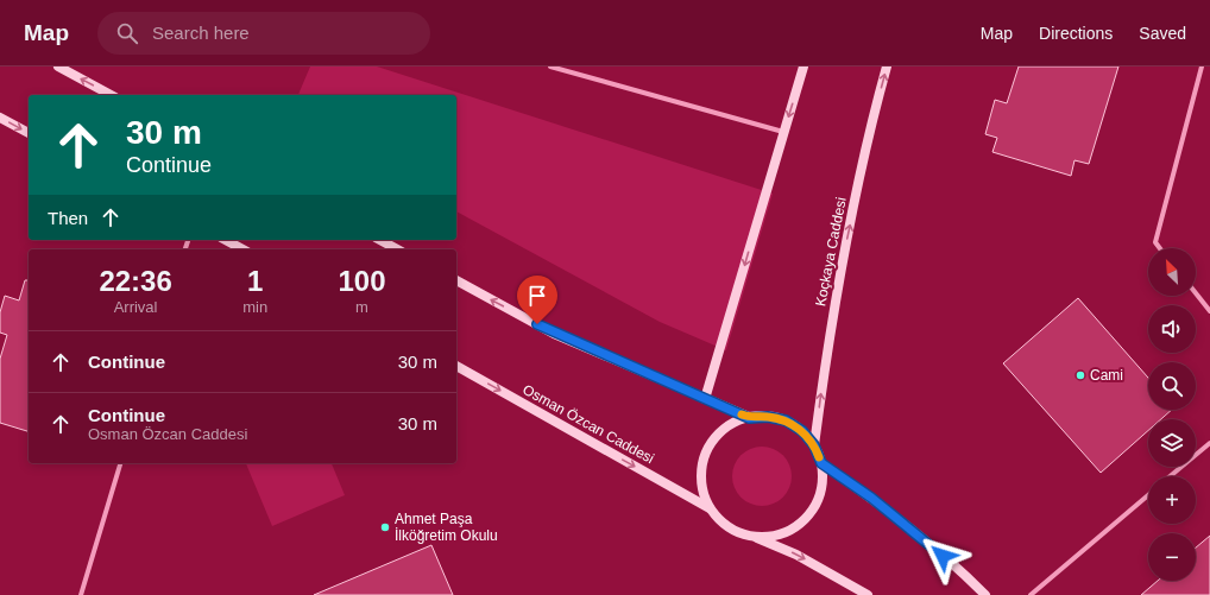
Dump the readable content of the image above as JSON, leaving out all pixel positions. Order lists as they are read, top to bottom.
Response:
{
  "streets": {
    "main road": ["Koçkaya Caddesi", "Osman Özcan Caddesi"]
  },
  "crossings": [
    ["Koçkaya Caddesi", "Osman Özcan Caddesi"]
  ],
  "one_way": ["Koçkaya Caddesi"],
  "places": ["Cami", "Ahmet Paşa İlköğretim Okulu"],
  "north": "top left",
  "page": {
    "header": "Map",
    "search": "Search here",
    "nav": ["Map", "Directions", "Saved"],
    "turn": ["30 m", "Continue"],
    "then": "Then",
    "map_buttons": ["+", "−"],
    "eta": [
      "22:36",
      "Arrival",
      "1",
      "min",
      "100",
      "m"
    ],
    "list": [
      {
        "name": "Continue",
        "value": "30 m"
      },
      {
        "name": "Continue",
        "note": "Osman Özcan Caddesi",
        "value": "30 m"
      }
    ]
  }
}
